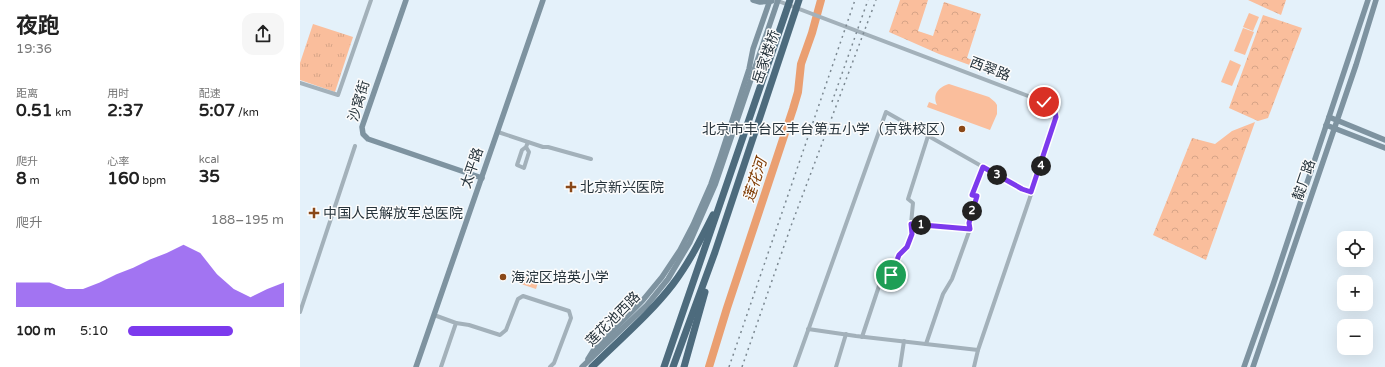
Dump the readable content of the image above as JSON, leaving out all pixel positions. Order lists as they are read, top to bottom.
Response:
{
  "streets": {
    "highway": ["岳家楼桥"],
    "street": [
      "西翠路",
      "沙窝街",
      "太平路",
      "靛厂路",
      "莲花池西路"
    ]
  },
  "crossings": [
    ["西翠路", "莲花池西路"],
    ["沙窝街", "太平路"]
  ],
  "water": ["莲花河"],
  "places": {
    "other": ["北京市丰台区丰台第五小学（京铁校区）", "海淀区培英小学"],
    "health": ["北京新兴医院", "中国人民解放军总医院"]
  },
  "page": {
    "heading": ["夜跑", "19:36"],
    "stats": [
      ["距离", "0.51 km"],
      ["用时", "2:37"],
      ["配速", "5:07 /km"],
      ["爬升", "8 m"],
      ["心率", "160 bpm"],
      ["kcal", "35"]
    ],
    "pins": [
      "4",
      "3",
      "2",
      "1"
    ],
    "chart": ["爬升", "188–195 m"],
    "map_buttons": ["+", "−"],
    "list": [
      {
        "name": "100 m",
        "note": "5:10"
      }
    ]
  }
}
